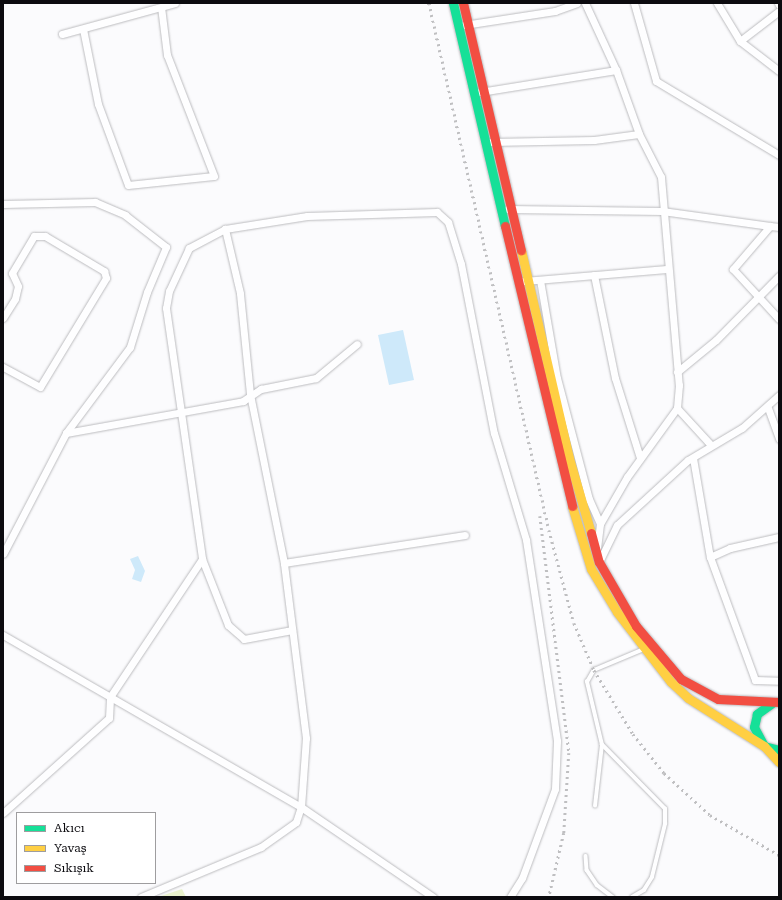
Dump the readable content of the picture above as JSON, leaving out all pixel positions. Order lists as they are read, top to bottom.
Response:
{
  "legend": ["Akıcı", "Yavaş", "Sıkışık"]
}
